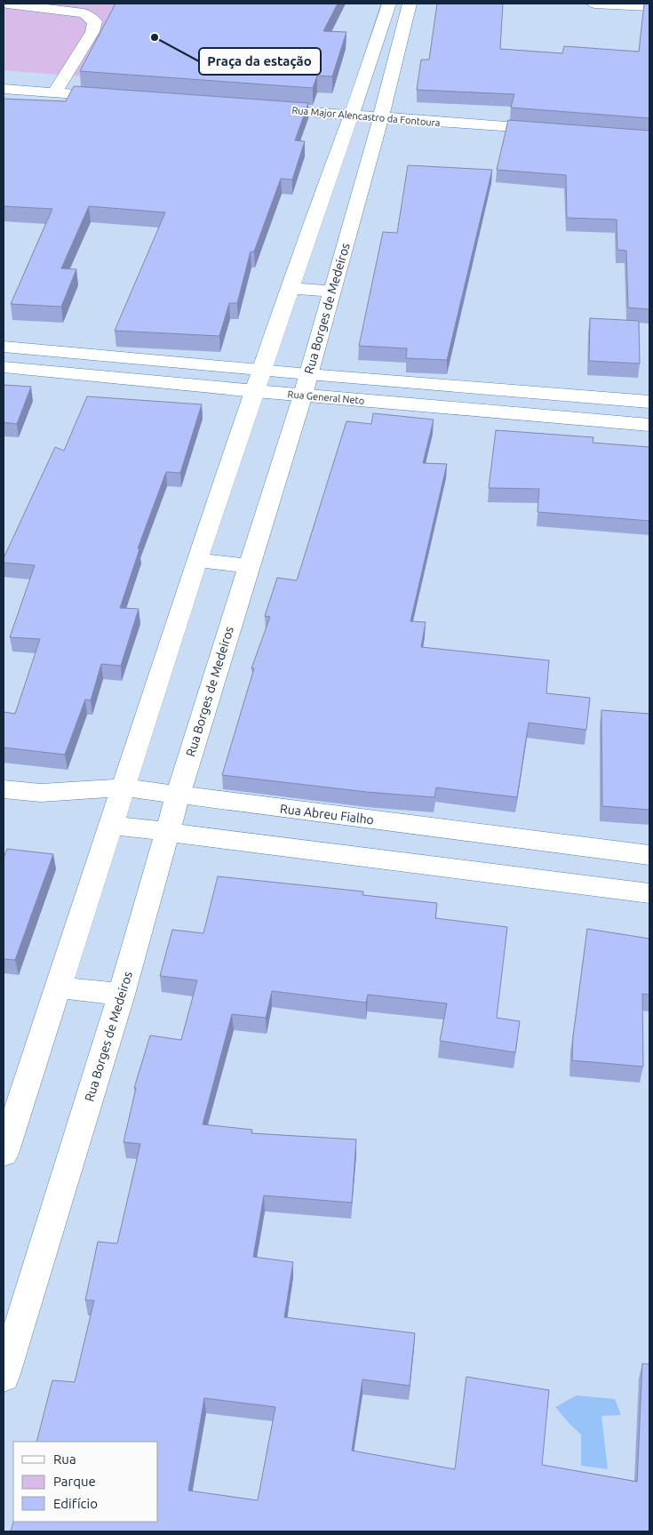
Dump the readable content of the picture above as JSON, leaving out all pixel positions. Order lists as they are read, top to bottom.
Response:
{
  "streets": {
    "street": [
      "Rua Major Alencastro da Fontoura",
      "Rua Borges de Medeiros",
      "Rua General Neto",
      "Rua Abreu Fialho"
    ]
  },
  "crossings": [
    ["Rua Major Alencastro da Fontoura", "Rua Borges de Medeiros"],
    ["Rua Borges de Medeiros", "Rua General Neto"],
    ["Rua Borges de Medeiros", "Rua Abreu Fialho"]
  ],
  "places": ["Praça da estação"],
  "legend": ["Rua", "Parque", "Edifício"]
}
